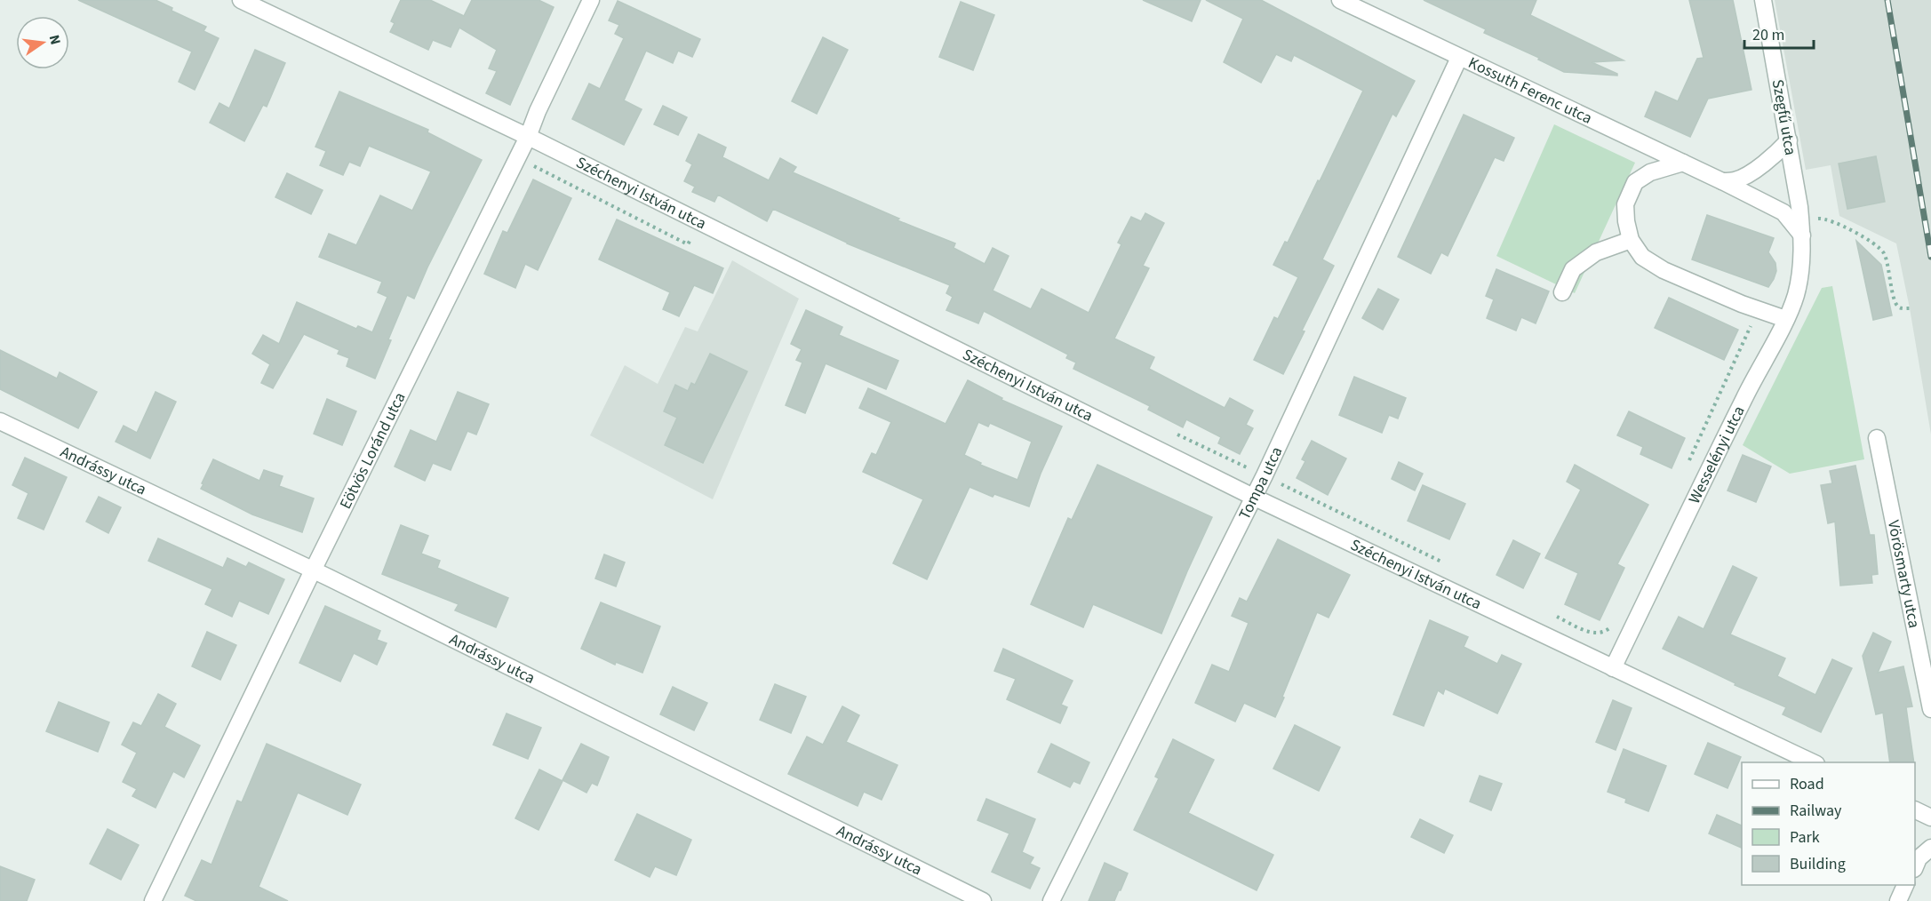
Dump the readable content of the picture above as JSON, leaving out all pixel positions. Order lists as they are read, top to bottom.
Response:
{
  "streets": {
    "street": [
      "Kossuth Ferenc utca",
      "Szegfű utca",
      "Széchenyi István utca",
      "Eötvös Loránd utca",
      "Wesselényi utca",
      "Andrássy utca",
      "Tompa utca",
      "Vörösmarty utca"
    ]
  },
  "crossings": [
    ["Kossuth Ferenc utca", "Szegfű utca"],
    ["Kossuth Ferenc utca", "Wesselényi utca"],
    ["Kossuth Ferenc utca", "Tompa utca"],
    ["Szegfű utca", "Wesselényi utca"],
    ["Széchenyi István utca", "Eötvös Loránd utca"],
    ["Széchenyi István utca", "Wesselényi utca"],
    ["Széchenyi István utca", "Tompa utca"],
    ["Eötvös Loránd utca", "Andrássy utca"]
  ],
  "legend": [
    "Road",
    "Railway",
    "Park",
    "Building"
  ],
  "scale_bar": "20 m",
  "north": "right"
}
